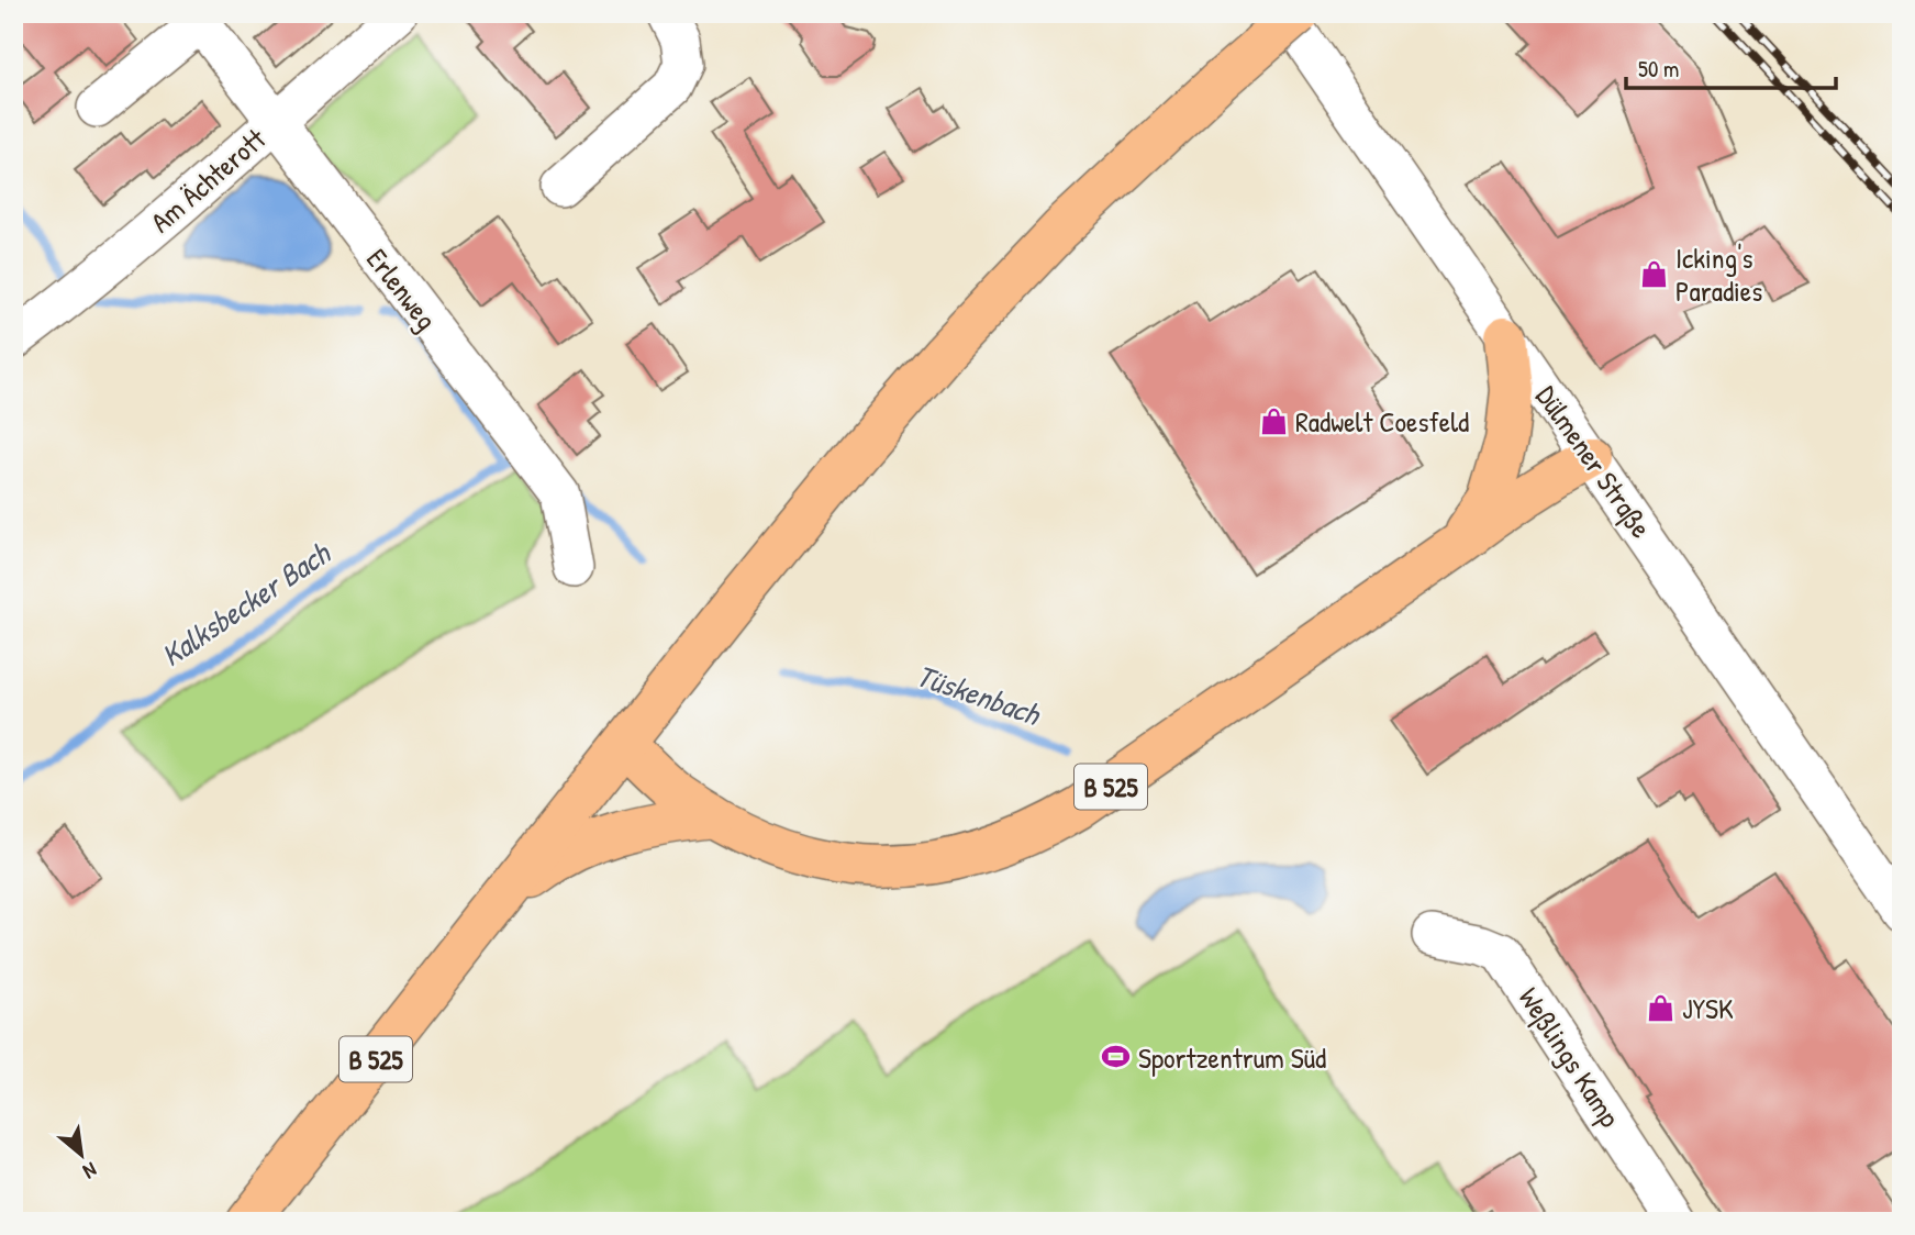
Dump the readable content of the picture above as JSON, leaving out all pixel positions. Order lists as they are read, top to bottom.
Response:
{
  "streets": {
    "main road": ["B 525"],
    "street": [
      "Am Ächterott",
      "Erlenweg",
      "Dülmener Straße",
      "Weßlings Kamp"
    ]
  },
  "crossings": [
    ["Am Ächterott", "Erlenweg"],
    ["Dülmener Straße", "B 525"]
  ],
  "water": ["Kalksbecker Bach", "Tüskenbach"],
  "places": {
    "shop": ["Icking's Paradies", "Radwelt Coesfeld", "JYSK"],
    "sports": ["Sportzentrum Süd"]
  },
  "scale_bar": "50 m",
  "north": "bottom right"
}
